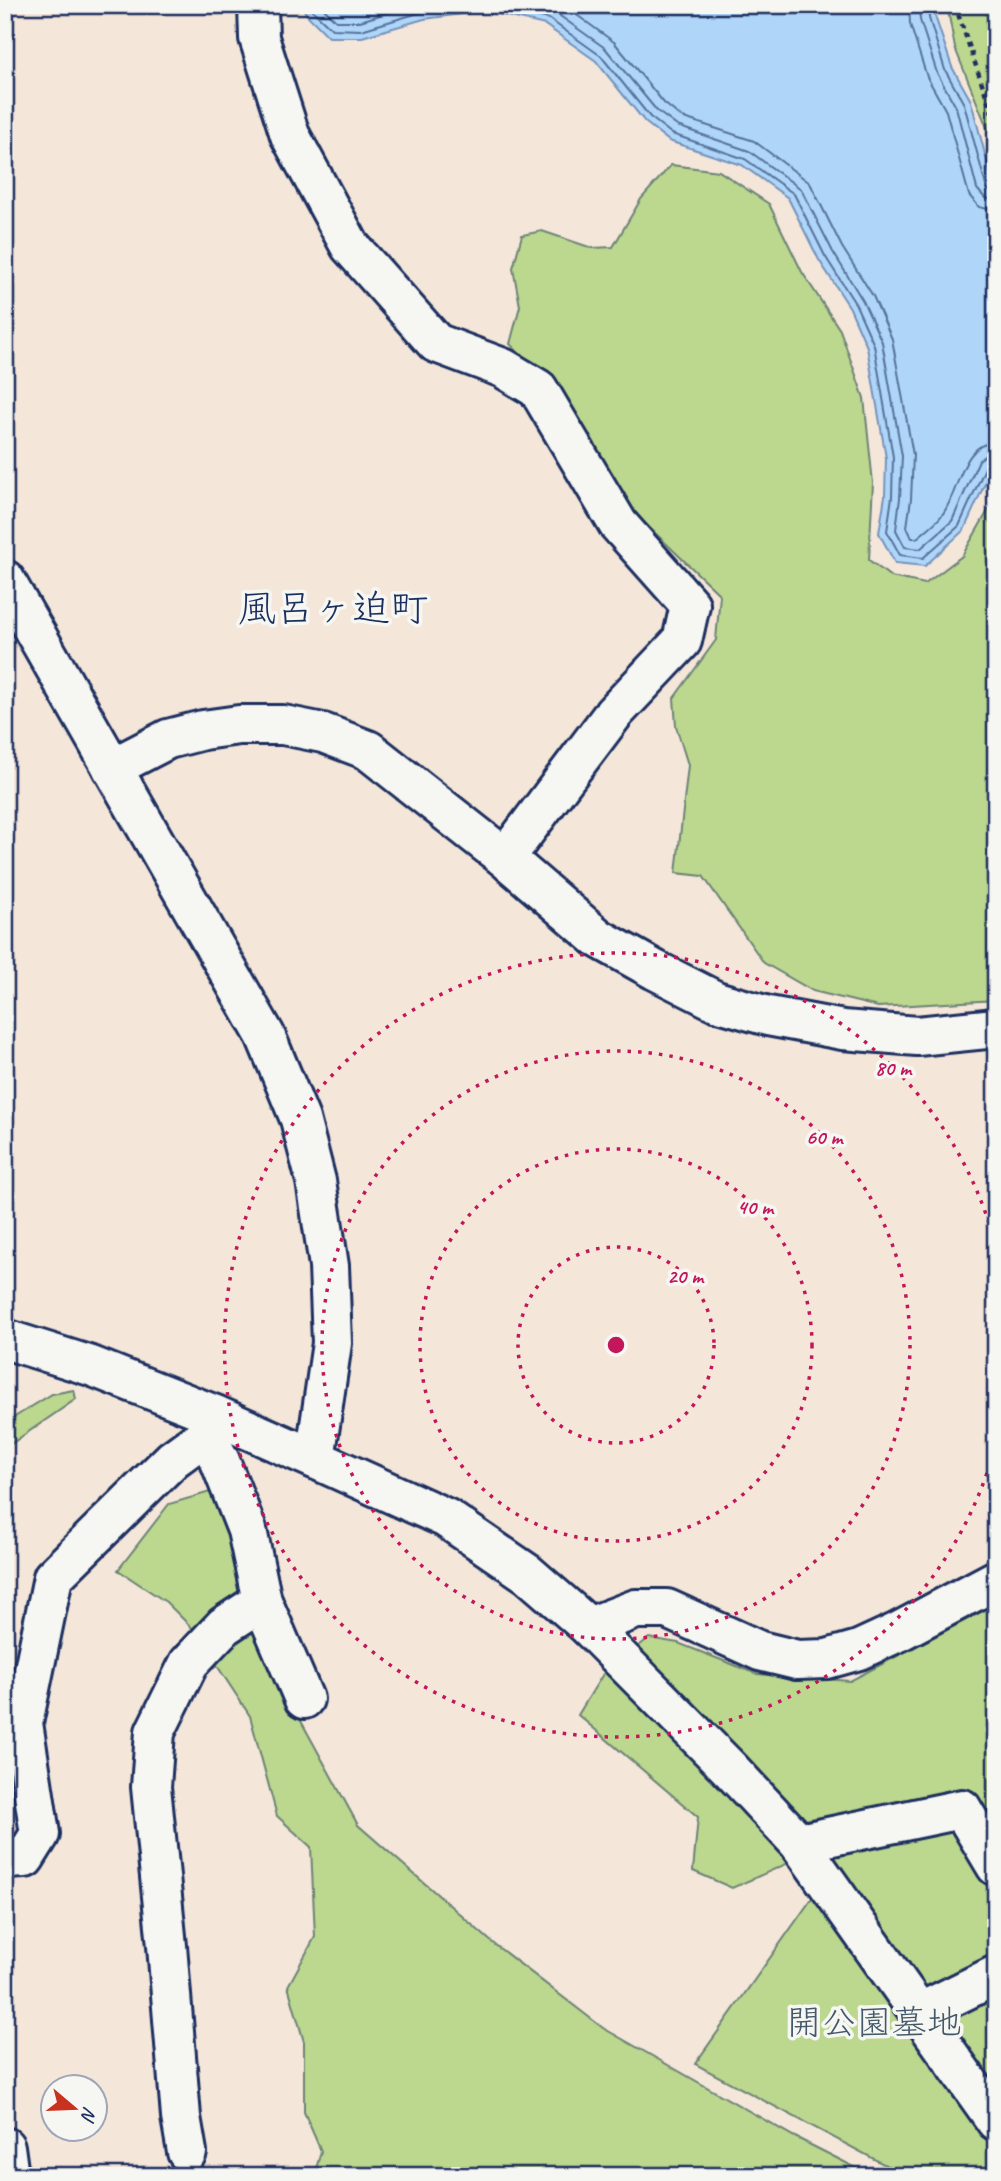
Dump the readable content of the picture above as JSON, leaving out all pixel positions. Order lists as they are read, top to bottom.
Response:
{
  "districts": ["風呂ヶ迫町"],
  "parks": ["開公園墓地"],
  "north": "right",
  "rings": [
    "80 m",
    "60 m",
    "40 m",
    "20 m"
  ]
}
